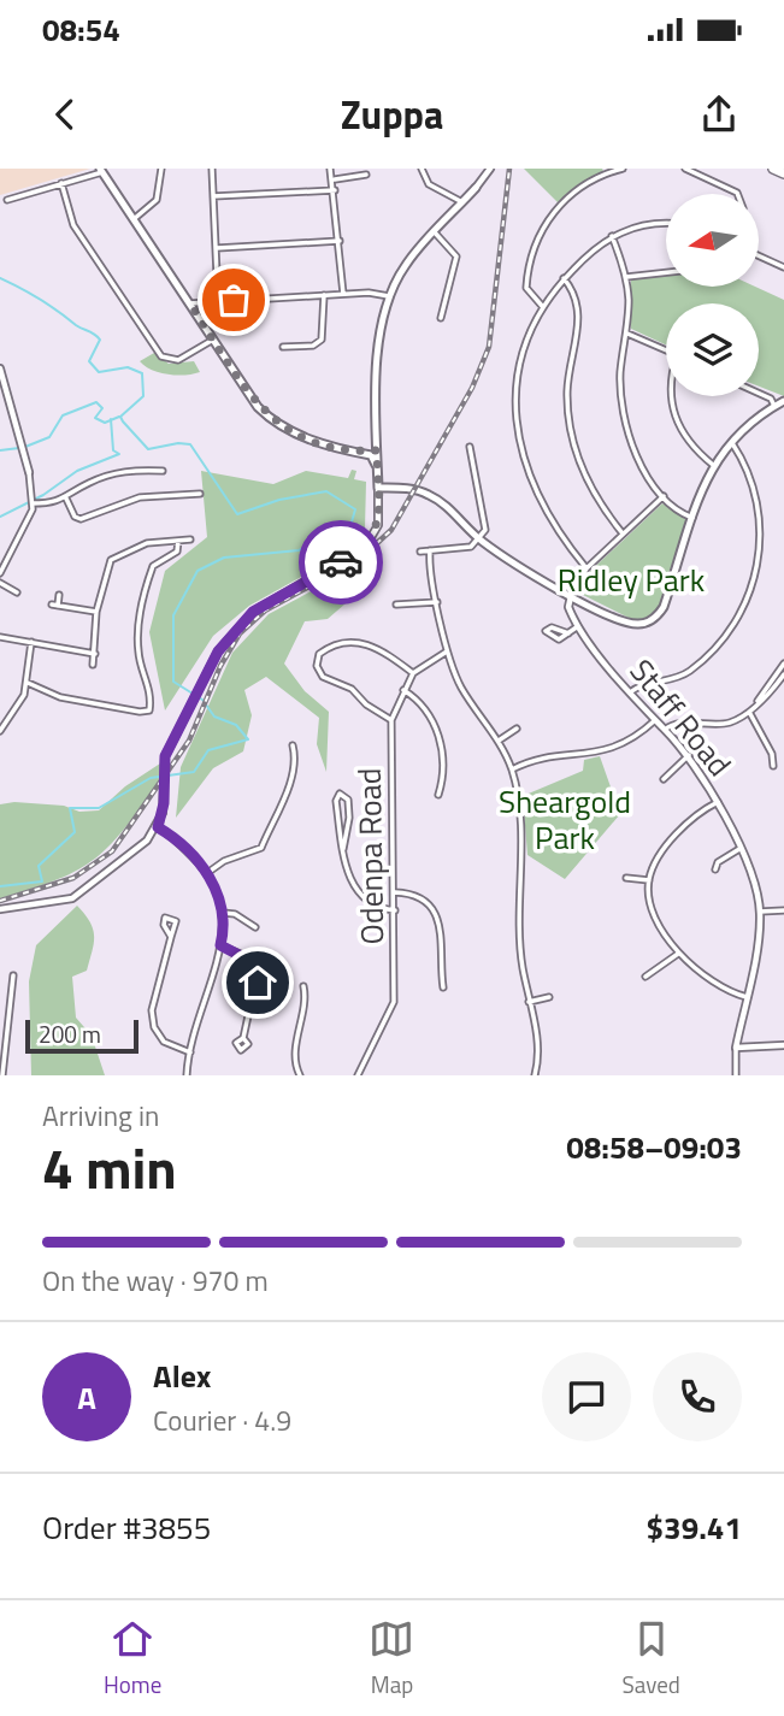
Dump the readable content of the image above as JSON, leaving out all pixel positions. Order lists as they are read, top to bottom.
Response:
{
  "streets": {
    "street": ["Staff Road", "Odenpa Road"]
  },
  "parks": ["Ridley Park", "Sheargold Park"],
  "scale_bar": "200 m",
  "north": "left",
  "page": {
    "status": "08:54",
    "header": "Zuppa",
    "scale": "200 m",
    "heading": ["4 min", "Arriving in", "08:58–09:03"],
    "panel": [
      "Alex",
      "Courier · 4.9",
      "Order #3855",
      "$39.41"
    ],
    "bar": "On the way · 970 m",
    "round": "A",
    "tabs": ["Home", "Map", "Saved"]
  }
}
